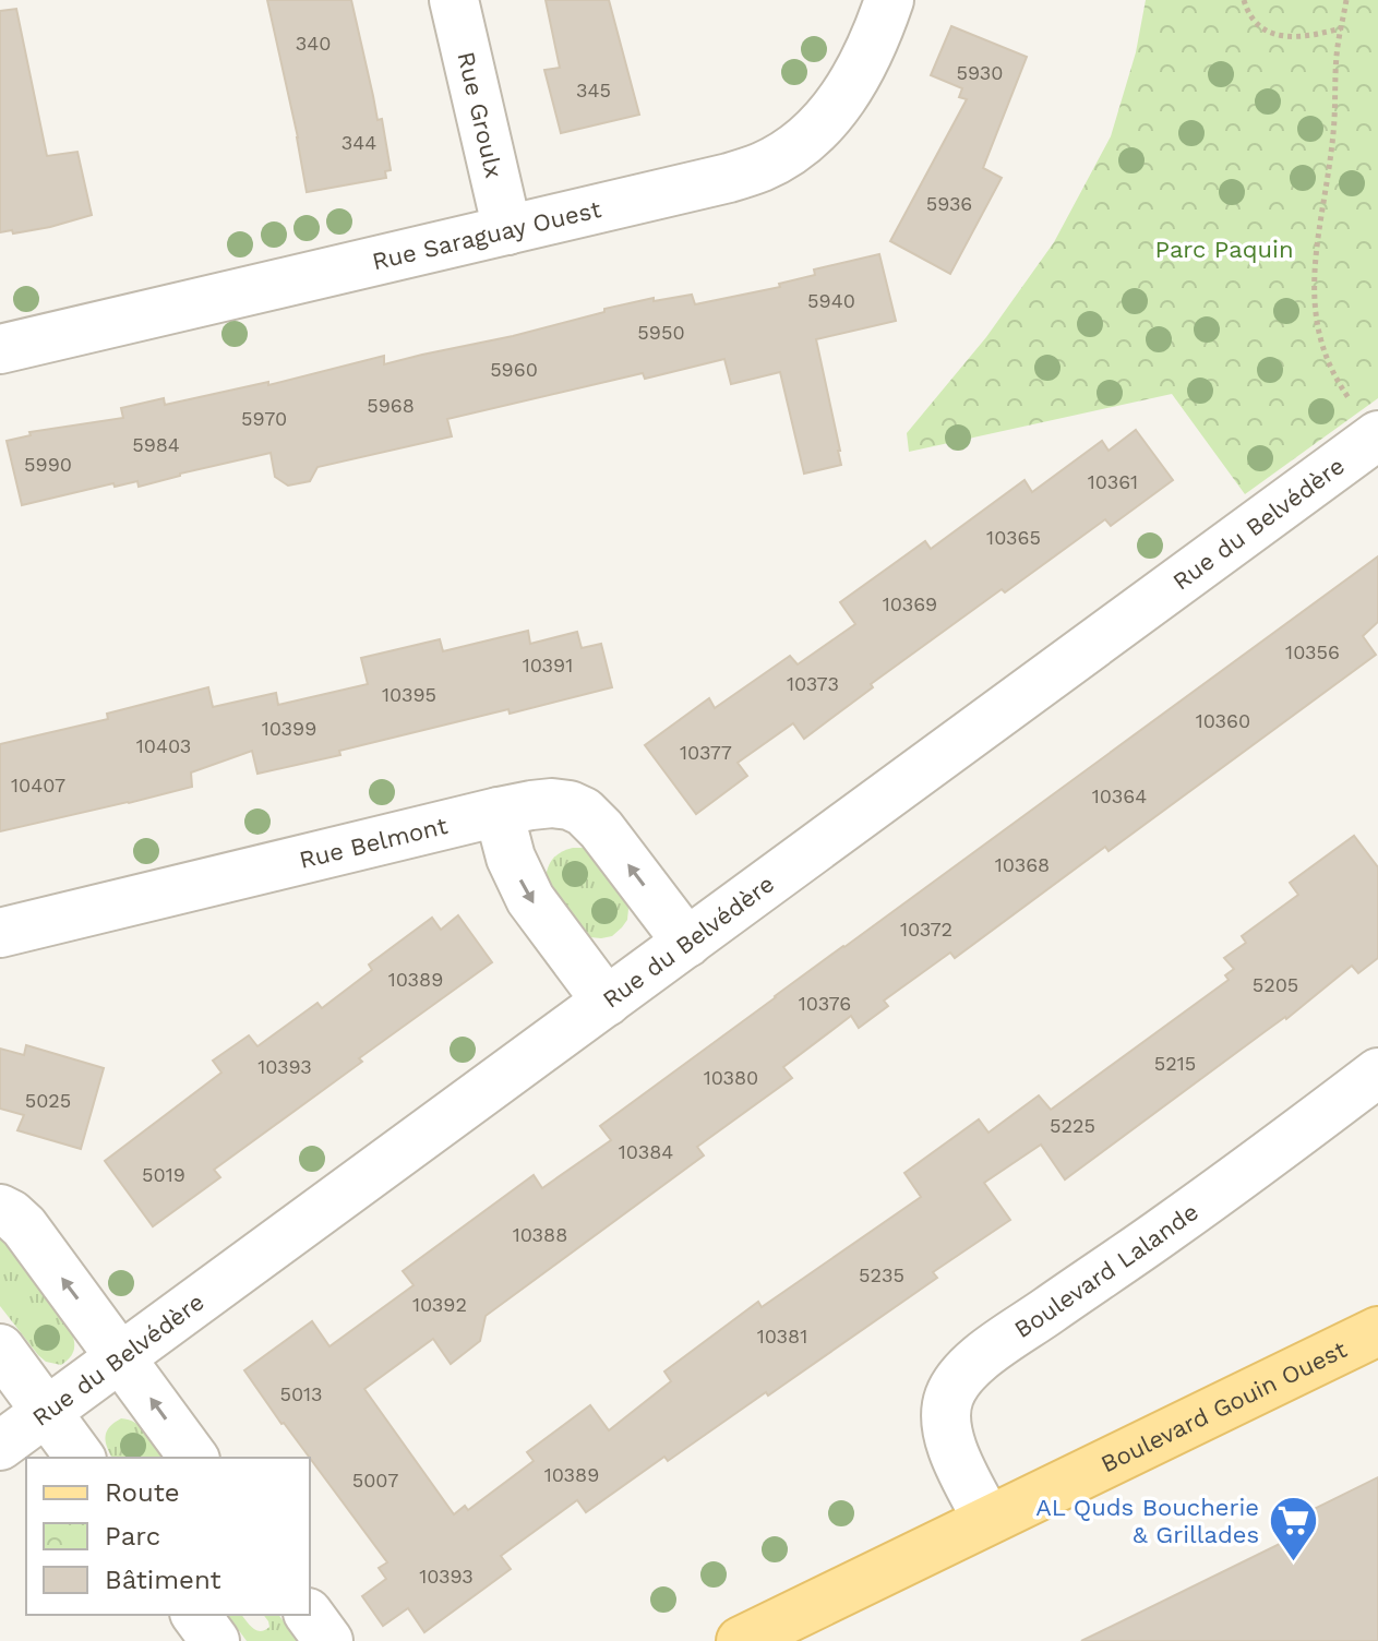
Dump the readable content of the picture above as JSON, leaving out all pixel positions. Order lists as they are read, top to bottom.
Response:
{
  "streets": {
    "main road": ["Boulevard Gouin Ouest"],
    "street": [
      "Rue Groulx",
      "Rue Saraguay Ouest",
      "Rue du Belvédère",
      "Rue Belmont",
      "Boulevard Lalande"
    ]
  },
  "crossings": [
    ["Rue Groulx", "Rue Saraguay Ouest"],
    ["Rue du Belvédère", "Rue Belmont"],
    ["Boulevard Lalande", "Boulevard Gouin Ouest"]
  ],
  "parks": ["Parc Paquin"],
  "places": {
    "supermarket": ["AL Quds Boucherie & Grillades"]
  },
  "house_numbers": [
    "340",
    "5930",
    "345",
    "344",
    "5936",
    "5940",
    "5950",
    "5960",
    "5968",
    "5970",
    "5984",
    "5990",
    "10361",
    "10365",
    "10369",
    "10356",
    "10391",
    "10373",
    "10395",
    "10360",
    "10399",
    "10403",
    "10377",
    "10407",
    "10364",
    "10368",
    "10372",
    "10389",
    "5205",
    "10376",
    "5215",
    "10393",
    "10380",
    "5025",
    "5225",
    "10384",
    "5019",
    "10388",
    "5235",
    "10392",
    "10381",
    "5013",
    "10389",
    "5007",
    "10393"
  ],
  "legend": ["Route", "Parc", "Bâtiment"]
}
